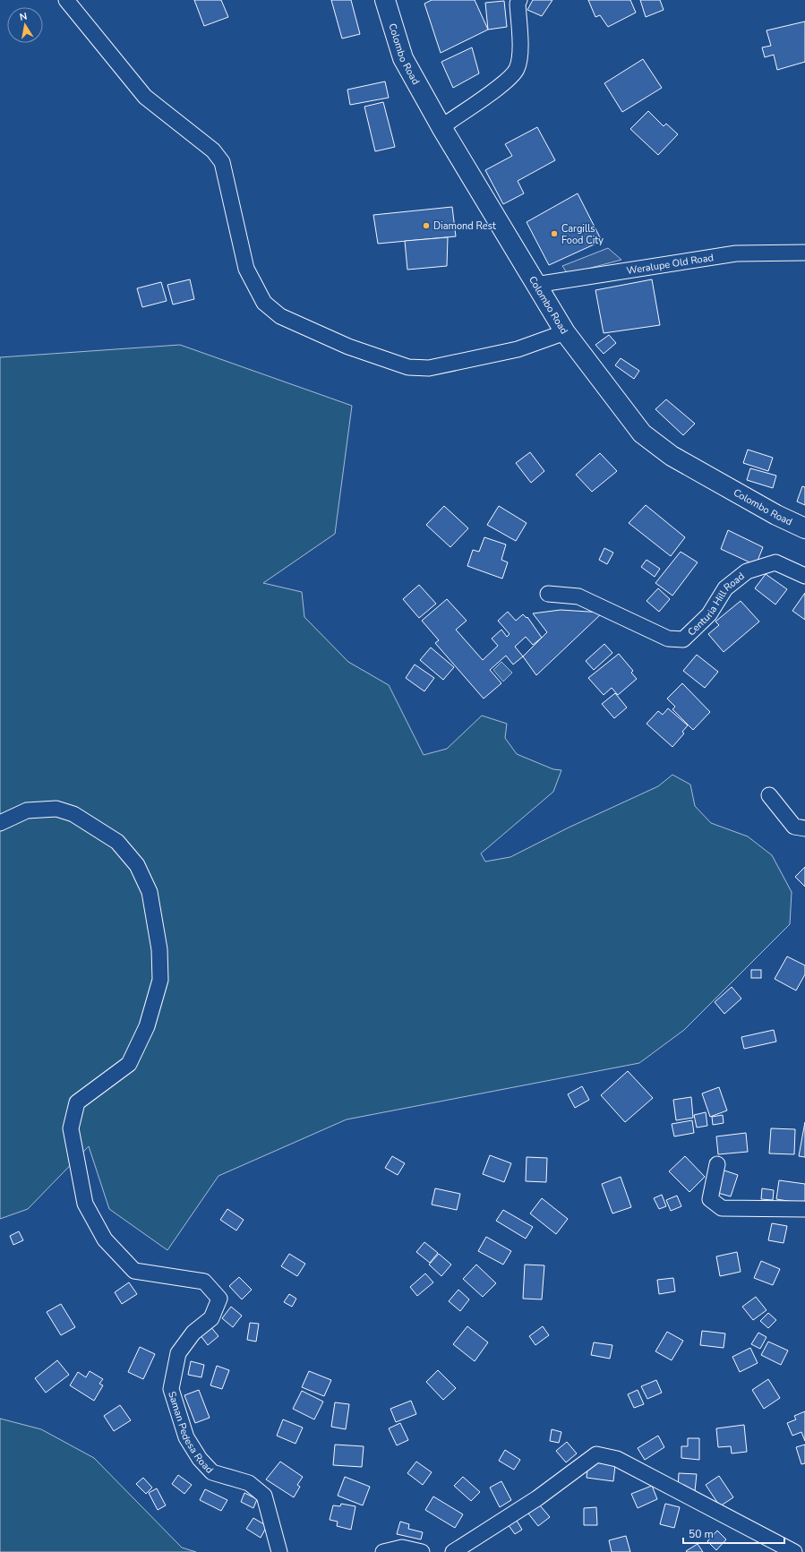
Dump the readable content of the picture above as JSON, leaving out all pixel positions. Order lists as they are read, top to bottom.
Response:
{
  "streets": {
    "highway": ["Colombo Road"],
    "street": ["Weralupe Old Road", "Centuria Hill Road", "Saman Pedesa Road"]
  },
  "crossings": [
    ["Colombo Road", "Weralupe Old Road"]
  ],
  "places": ["Diamond Rest", "Cargills Food City"],
  "scale_bar": "50 m",
  "north": "top"
}
